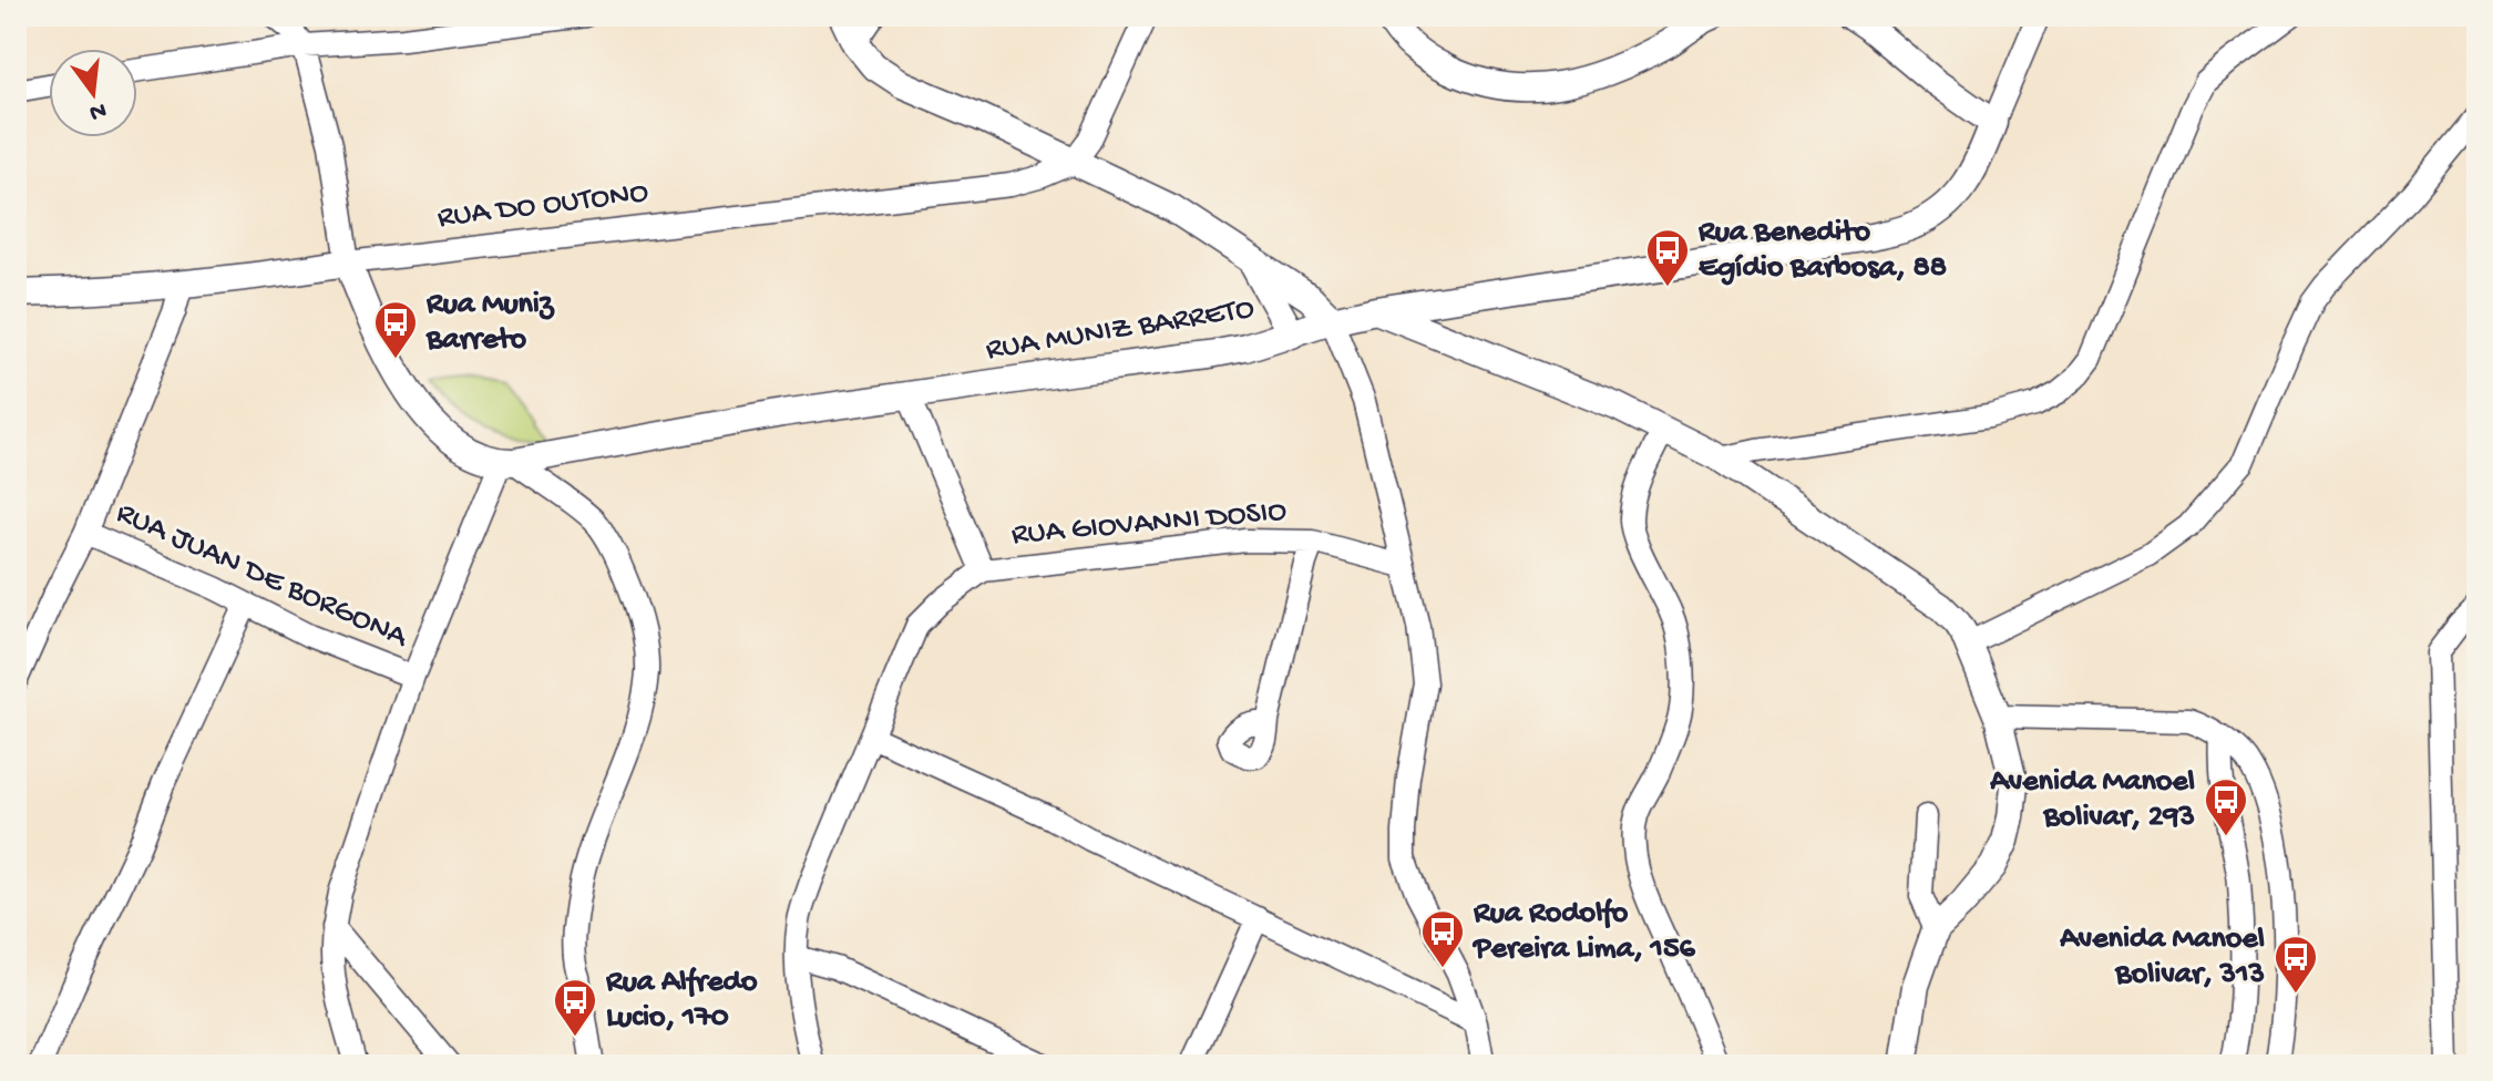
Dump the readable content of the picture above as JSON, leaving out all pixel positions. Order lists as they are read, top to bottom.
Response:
{
  "streets": {
    "street": [
      "RUA DO OUTONO",
      "RUA MUNIZ BARRETO",
      "RUA GIOVANNI DOSIO",
      "RUA JUAN DE BORGONA"
    ]
  },
  "crossings": [
    ["RUA MUNIZ BARRETO", "RUA GIOVANNI DOSIO"]
  ],
  "places": {
    "bus stop": [
      "Rua Benedito Egídio Barbosa, 88",
      "Rua Muniz Barreto",
      "Avenida Manoel Bolivar, 293",
      "Rua Rodolfo Pereira Lima, 156",
      "Avenida Manoel Bolivar, 313",
      "Rua Alfredo Lucio, 170"
    ]
  },
  "north": "bottom"
}
